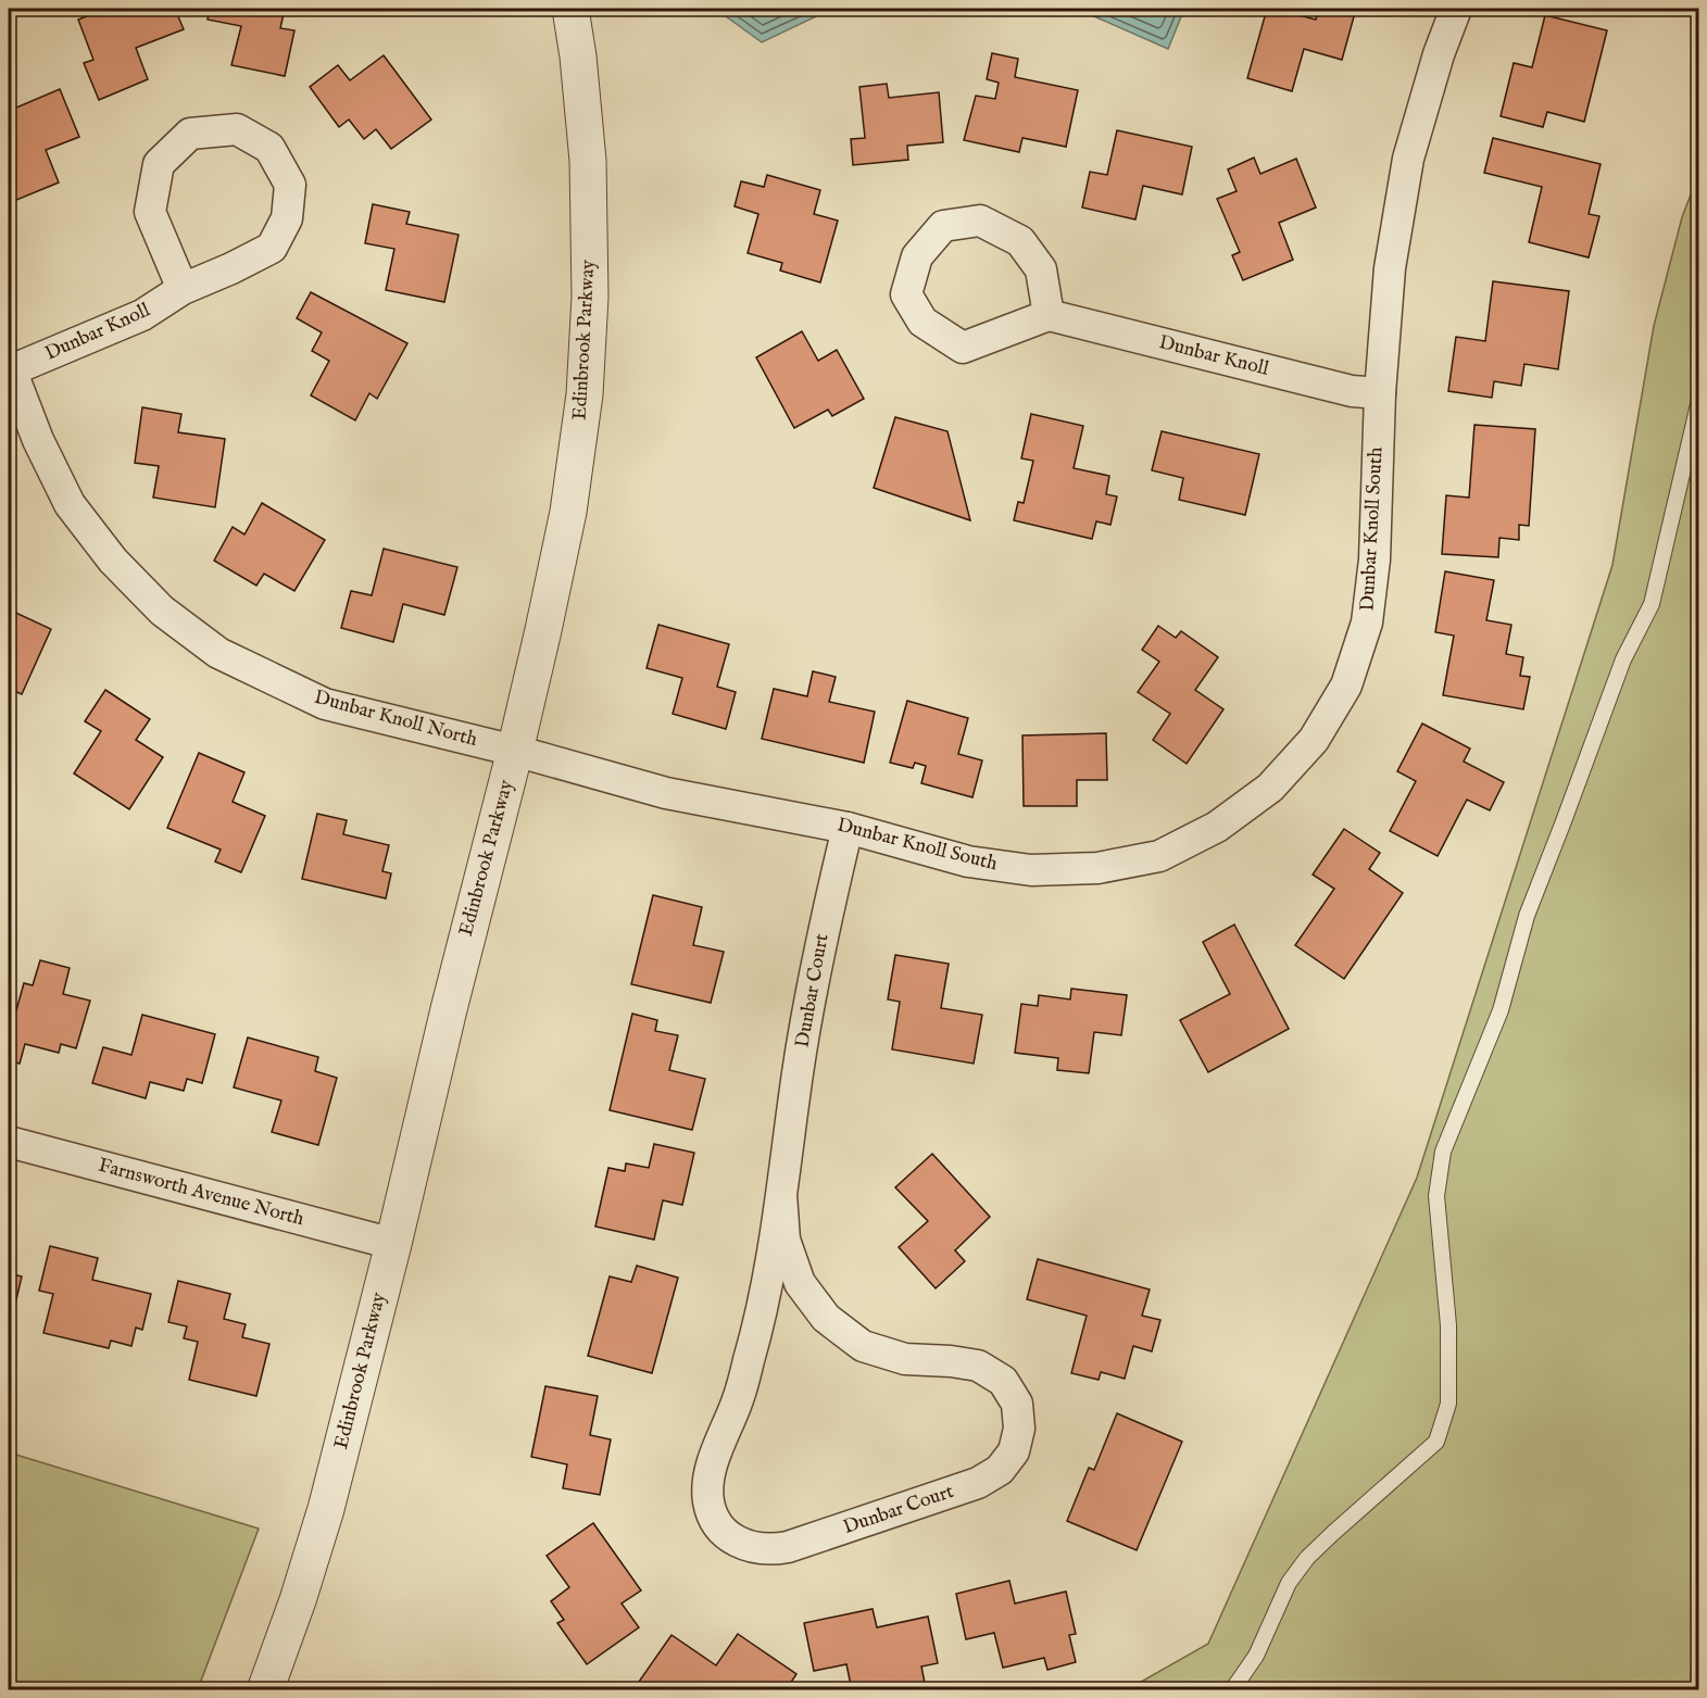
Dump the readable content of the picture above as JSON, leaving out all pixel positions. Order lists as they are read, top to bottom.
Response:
{
  "streets": {
    "street": [
      "Dunbar Knoll",
      "Edinbrook Parkway",
      "Dunbar Knoll South",
      "Dunbar Knoll North",
      "Dunbar Court",
      "Farnsworth Avenue North"
    ]
  },
  "crossings": [
    ["Dunbar Knoll", "Dunbar Knoll South"],
    ["Dunbar Knoll", "Dunbar Knoll North"],
    ["Edinbrook Parkway", "Dunbar Knoll South"],
    ["Edinbrook Parkway", "Dunbar Knoll North"],
    ["Edinbrook Parkway", "Farnsworth Avenue North"],
    ["Dunbar Knoll South", "Dunbar Knoll North"],
    ["Dunbar Knoll South", "Dunbar Court"]
  ]
}
